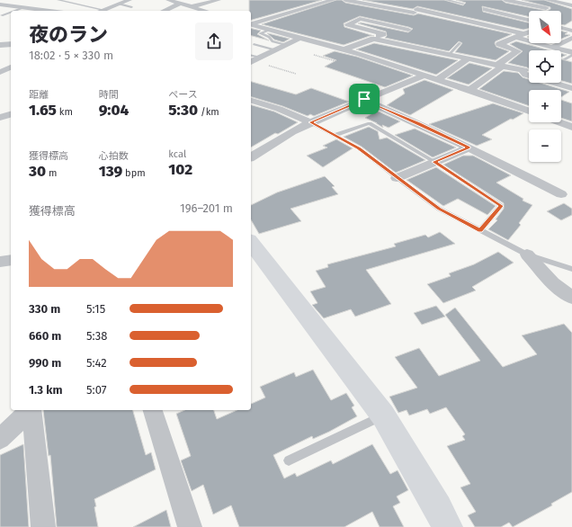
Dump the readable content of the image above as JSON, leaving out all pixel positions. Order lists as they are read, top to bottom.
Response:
{
  "north": "bottom right",
  "page": {
    "map_buttons": ["+", "−"],
    "heading": ["夜のラン", "18:02 · 5 × 330 m"],
    "stats": [
      ["距離", "1.65 km"],
      ["時間", "9:04"],
      ["ペース", "5:30 /km"],
      ["獲得標高", "30 m"],
      ["心拍数", "139 bpm"],
      ["kcal", "102"]
    ],
    "chart": ["獲得標高", "196–201 m"],
    "list": [
      {
        "name": "330 m",
        "note": "5:15"
      },
      {
        "name": "660 m",
        "note": "5:38"
      },
      {
        "name": "990 m",
        "note": "5:42"
      },
      {
        "name": "1.3 km",
        "note": "5:07"
      }
    ]
  }
}
